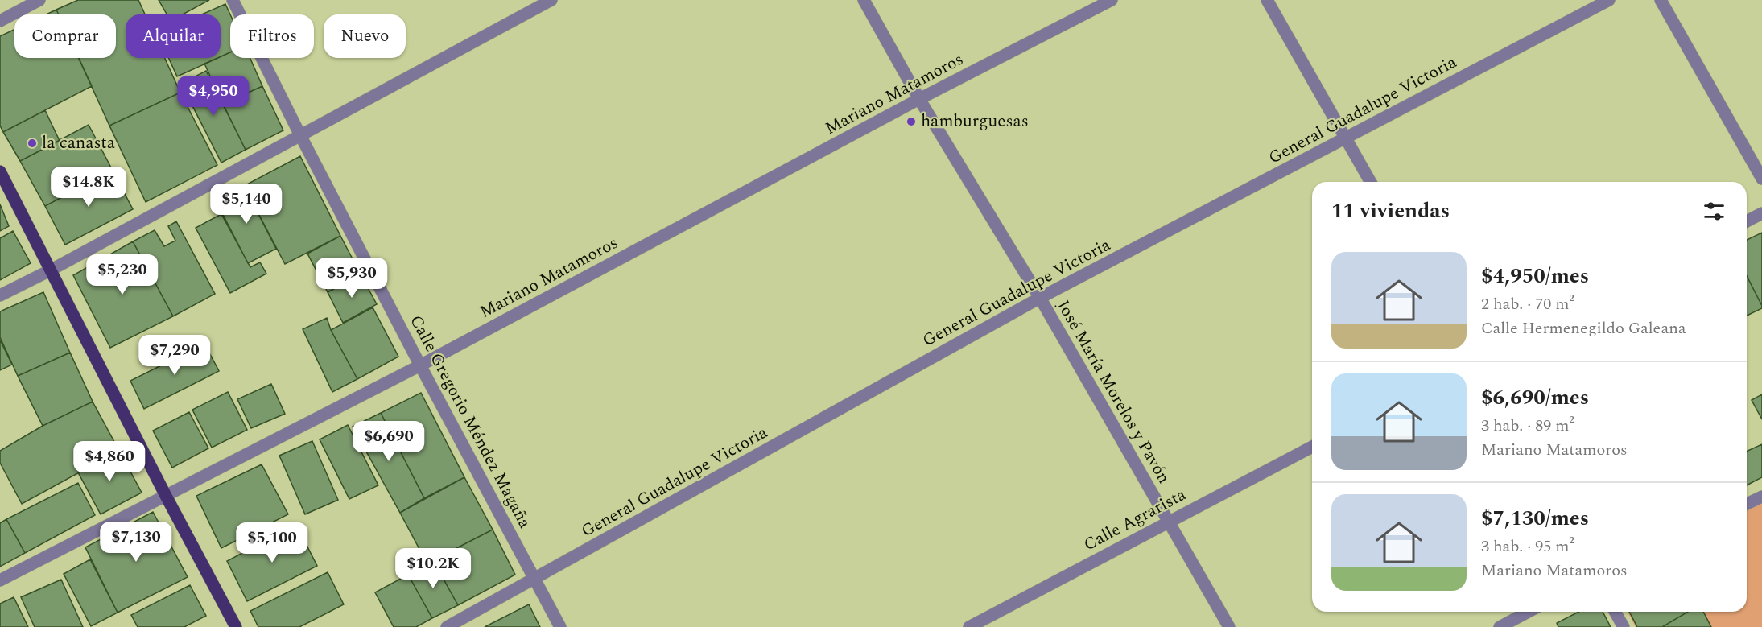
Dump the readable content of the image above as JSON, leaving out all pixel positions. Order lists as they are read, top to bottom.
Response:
{
  "streets": {
    "street": [
      "Mariano Matamoros",
      "General Guadalupe Victoria",
      "José María Morelos y Pavón",
      "Calle Gregorio Méndez Magaña",
      "Calle Agrarista"
    ]
  },
  "crossings": [
    ["Mariano Matamoros", "José María Morelos y Pavón"],
    ["Mariano Matamoros", "Calle Gregorio Méndez Magaña"],
    ["General Guadalupe Victoria", "José María Morelos y Pavón"],
    ["General Guadalupe Victoria", "Calle Gregorio Méndez Magaña"],
    ["José María Morelos y Pavón", "Calle Agrarista"]
  ],
  "places": ["hamburguesas", "la canasta"],
  "page": {
    "chip": [
      "Comprar",
      "Alquilar",
      "Filtros",
      "Nuevo"
    ],
    "price": [
      "$4,950",
      "$14.8K",
      "$5,140",
      "$5,230",
      "$5,930",
      "$7,290",
      "$6,690",
      "$4,860",
      "$7,130",
      "$5,100",
      "$10.2K"
    ],
    "heading": "11 viviendas",
    "list": [
      {
        "name": "$4,950/mes",
        "note": "2 hab. · 70 m² · Calle Hermenegildo Galeana"
      },
      {
        "name": "$6,690/mes",
        "note": "3 hab. · 89 m² · Mariano Matamoros"
      },
      {
        "name": "$7,130/mes",
        "note": "3 hab. · 95 m² · Mariano Matamoros"
      }
    ]
  }
}
